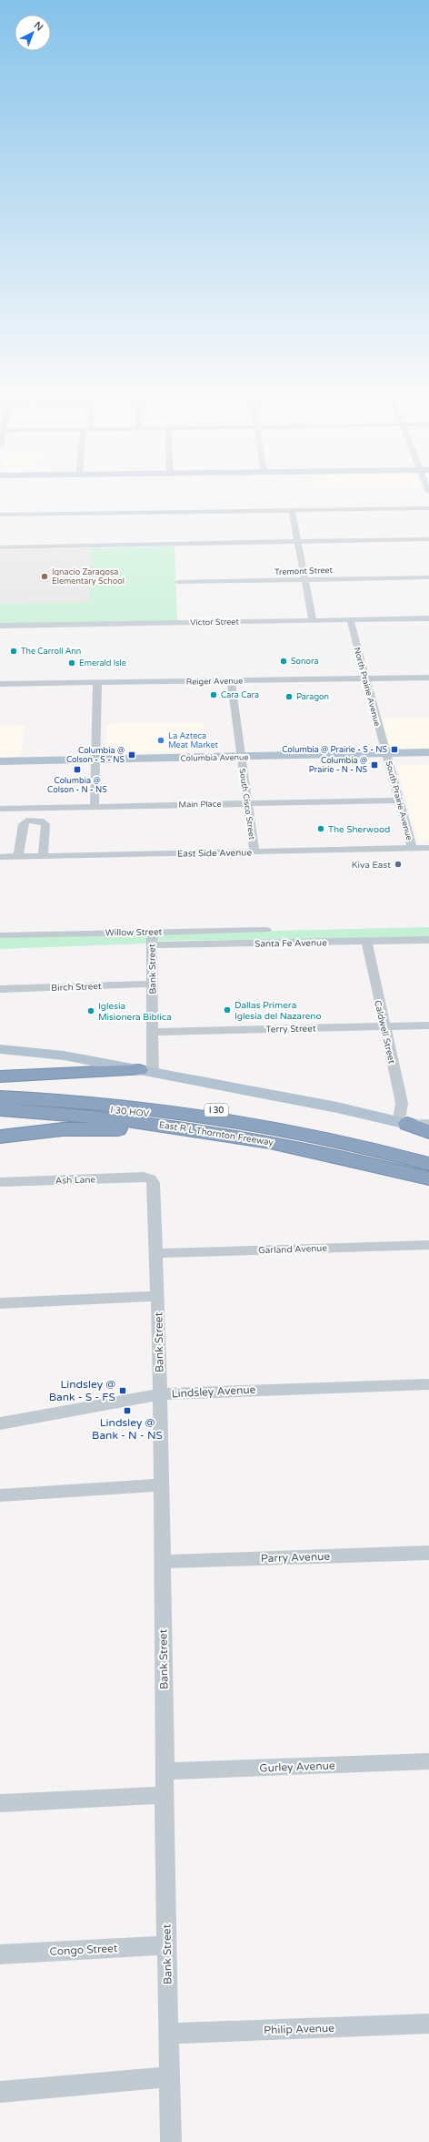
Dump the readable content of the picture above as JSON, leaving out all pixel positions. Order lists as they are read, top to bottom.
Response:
{
  "streets": {
    "highway": ["I 30", "I 30 HOV", "East R L Thornton Freeway"],
    "main road": ["Columbia Avenue"],
    "street": [
      "Tremont Street",
      "Victor Street",
      "Reiger Avenue",
      "North Prairie Avenue",
      "South Prairie Avenue",
      "Main Place",
      "South Cisco Street",
      "East Side Avenue",
      "Willow Street",
      "Santa Fe Avenue",
      "Bank Street",
      "Birch Street",
      "Terry Street",
      "Caldwell Street",
      "Ash Lane",
      "Garland Avenue",
      "Lindsley Avenue",
      "Parry Avenue",
      "Gurley Avenue",
      "Congo Street",
      "Philip Avenue"
    ]
  },
  "crossings": [
    ["Victor Street", "North Prairie Avenue"],
    ["Reiger Avenue", "North Prairie Avenue"],
    ["Reiger Avenue", "South Cisco Street"],
    ["North Prairie Avenue", "Columbia Avenue"],
    ["North Prairie Avenue", "South Prairie Avenue"],
    ["Columbia Avenue", "South Prairie Avenue"],
    ["Columbia Avenue", "South Cisco Street"],
    ["South Prairie Avenue", "Main Place"],
    ["South Prairie Avenue", "East Side Avenue"],
    ["Main Place", "South Cisco Street"],
    ["South Cisco Street", "East Side Avenue"],
    ["Willow Street", "Bank Street"],
    ["Santa Fe Avenue", "Bank Street"],
    ["Santa Fe Avenue", "Caldwell Street"],
    ["Bank Street", "Birch Street"],
    ["Bank Street", "Terry Street"],
    ["Bank Street", "Ash Lane"],
    ["Bank Street", "Garland Avenue"],
    ["Bank Street", "Lindsley Avenue"],
    ["Bank Street", "Parry Avenue"],
    ["Bank Street", "Gurley Avenue"],
    ["Bank Street", "Congo Street"],
    ["Bank Street", "Philip Avenue"],
    ["Terry Street", "Caldwell Street"]
  ],
  "places": {
    "other": [
      "Ignacio Zaragosa Elementary School",
      "The Carroll Ann",
      "Sonora",
      "Emerald Isle",
      "Cara Cara",
      "Paragon",
      "La Azteca Meat Market",
      "The Sherwood",
      "Kiva East",
      "Dallas Primera Iglesia del Nazareno",
      "Iglesia Misionera Biblica"
    ],
    "transit": [
      "Columbia @ Prairie - S - NS",
      "Columbia @ Colson - S - NS",
      "Columbia @ Prairie - N - NS",
      "Columbia @ Colson - N - NS",
      "Lindsley @ Bank - S - FS",
      "Lindsley @ Bank - N - NS"
    ]
  },
  "north": "top right"
}
